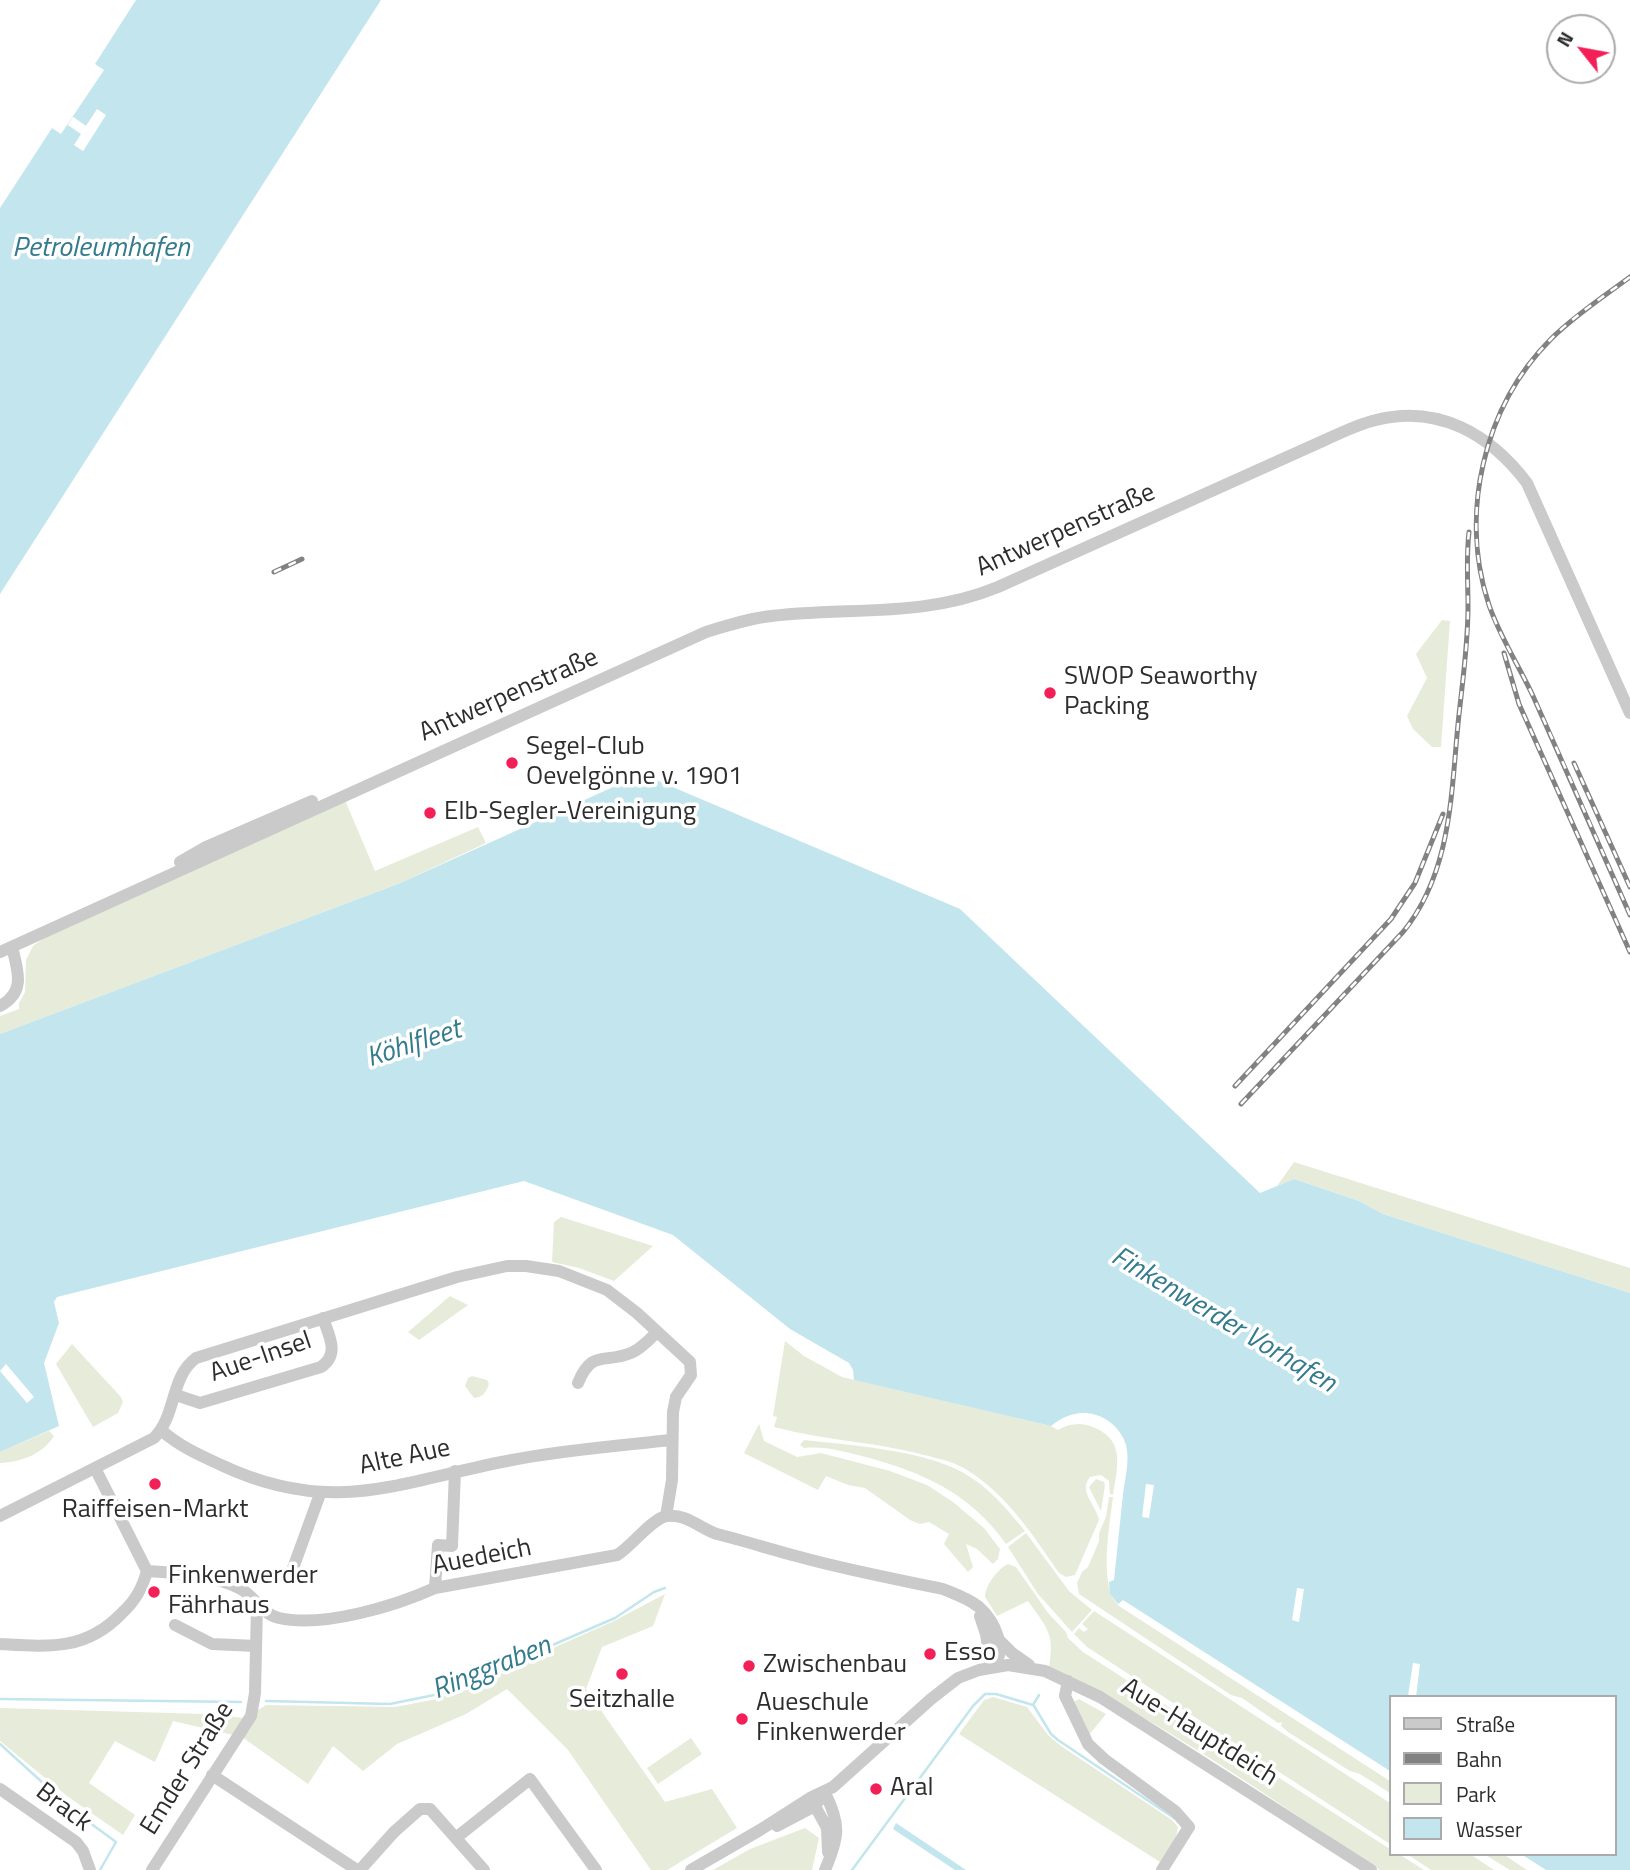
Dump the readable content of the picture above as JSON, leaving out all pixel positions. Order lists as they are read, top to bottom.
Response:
{
  "streets": {
    "street": [
      "Antwerpenstraße",
      "Aue-Insel",
      "Alte Aue",
      "Auedeich",
      "Aue-Hauptdeich",
      "Emder Straße",
      "Brack"
    ]
  },
  "crossings": [
    ["Auedeich", "Emder Straße"]
  ],
  "water": [
    "Petroleumhafen",
    "Köhlfleet",
    "Finkenwerder Vorhafen",
    "Ringgraben"
  ],
  "places": [
    "SWOP Seaworthy Packing",
    "Segel-Club Oevelgönne v. 1901",
    "Elb-Segler-Vereinigung",
    "Raiffeisen-Markt",
    "Finkenwerder Fährhaus",
    "Esso",
    "Zwischenbau",
    "Seitzhalle",
    "Aueschule Finkenwerder",
    "Aral"
  ],
  "legend": [
    "Straße",
    "Bahn",
    "Park",
    "Wasser"
  ],
  "north": "top left"
}
